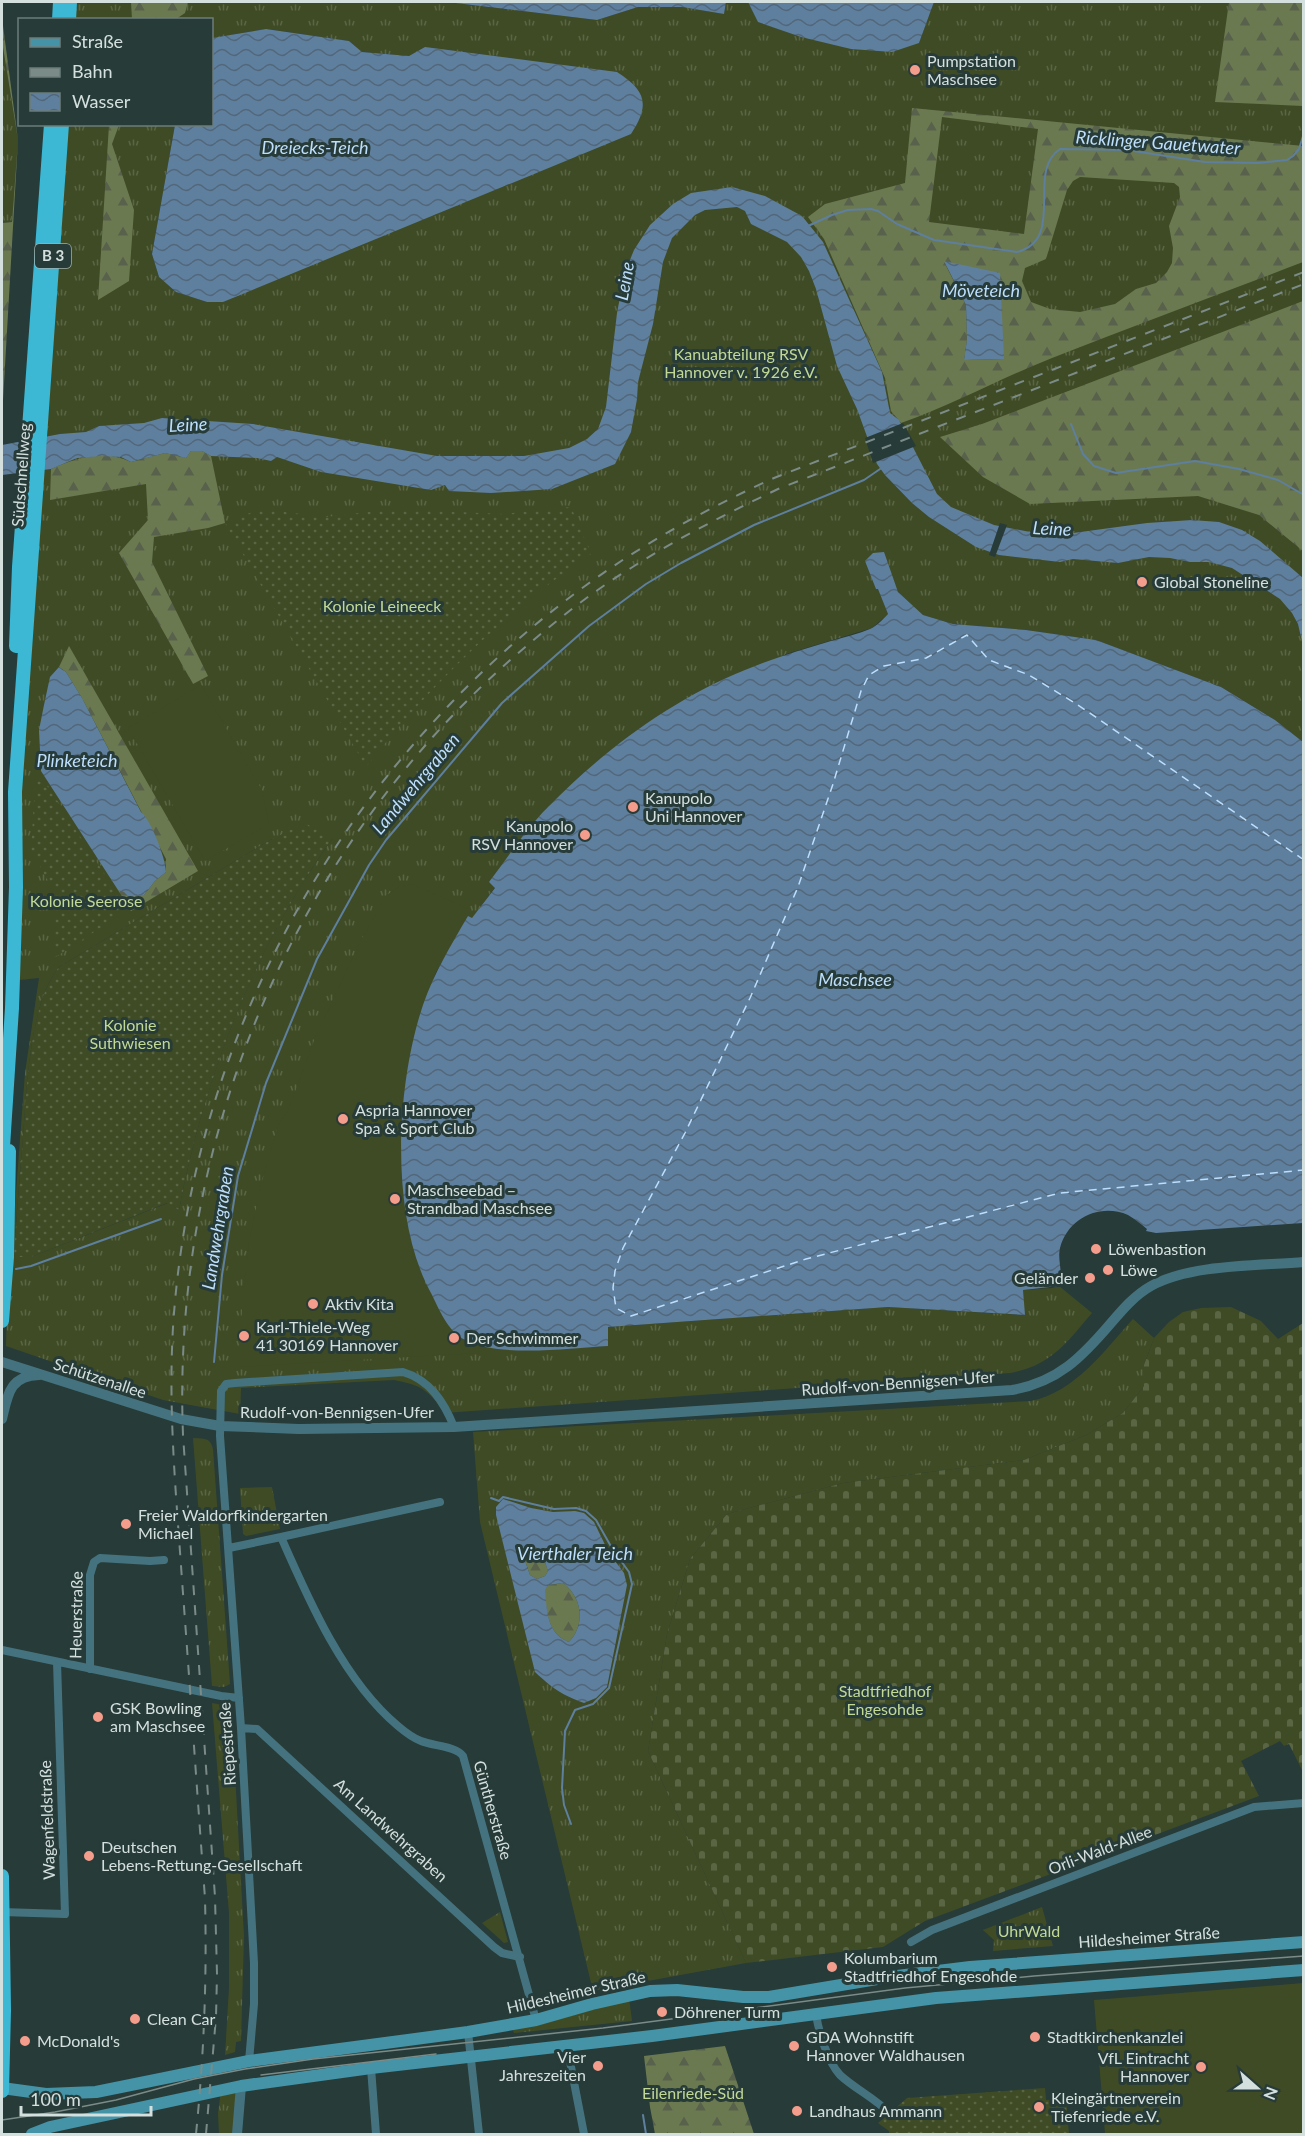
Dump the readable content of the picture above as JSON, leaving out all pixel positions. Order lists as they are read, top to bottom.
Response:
{
  "streets": {
    "highway": ["B 3", "Südschnellweg"],
    "main road": ["Hildesheimer Straße"],
    "street": [
      "Schützenallee",
      "Rudolf-von-Bennigsen-Ufer",
      "Heuerstraße",
      "Riepestraße",
      "Güntherstraße",
      "Wagenfeldstraße",
      "Am Landwehrgraben",
      "Orli-Wald-Allee"
    ]
  },
  "crossings": [
    ["B 3", "Südschnellweg"],
    ["Schützenallee", "Rudolf-von-Bennigsen-Ufer"],
    ["Rudolf-von-Bennigsen-Ufer", "Riepestraße"],
    ["Heuerstraße", "Riepestraße"],
    ["Heuerstraße", "Wagenfeldstraße"],
    ["Riepestraße", "Am Landwehrgraben"],
    ["Riepestraße", "Hildesheimer Straße"],
    ["Güntherstraße", "Am Landwehrgraben"],
    ["Güntherstraße", "Hildesheimer Straße"]
  ],
  "water": [
    "Ricklinger Gauetwater",
    "Dreiecks-Teich",
    "Leine",
    "Möveteich",
    "Plinketeich",
    "Landwehrgraben",
    "Maschsee",
    "Vierthaler Teich"
  ],
  "parks": [
    "Kanuabteilung RSV Hannover v. 1926 e.V.",
    "Kolonie Leineeck",
    "Kolonie Seerose",
    "Kolonie Suthwiesen",
    "Stadtfriedhof Engesohde",
    "UhrWald",
    "Eilenriede-Süd"
  ],
  "places": [
    "Pumpstation Maschsee",
    "Global Stoneline",
    "Kanupolo Uni Hannover",
    "Kanupolo RSV Hannover",
    "Aspria Hannover Spa & Sport Club",
    "Maschseebad – Strandbad Maschsee",
    "Löwenbastion",
    "Löwe",
    "Geländer",
    "Aktiv Kita",
    "Karl-Thiele-Weg 41 30169 Hannover",
    "Der Schwimmer",
    "Freier Waldorfkindergarten Michael",
    "GSK Bowling am Maschsee",
    "Deutschen Lebens-Rettung-Gesellschaft",
    "Kolumbarium Stadtfriedhof Engesohde",
    "Döhrener Turm",
    "Clean Car",
    "Stadtkirchenkanzlei",
    "McDonald's",
    "GDA Wohnstift Hannover Waldhausen",
    "Vier Jahreszeiten",
    "VfL Eintracht Hannover",
    "Kleingärtnerverein Tiefenriede e.V.",
    "Landhaus Ammann"
  ],
  "legend": ["Straße", "Bahn", "Wasser"],
  "scale_bar": "100 m",
  "north": "right"
}
